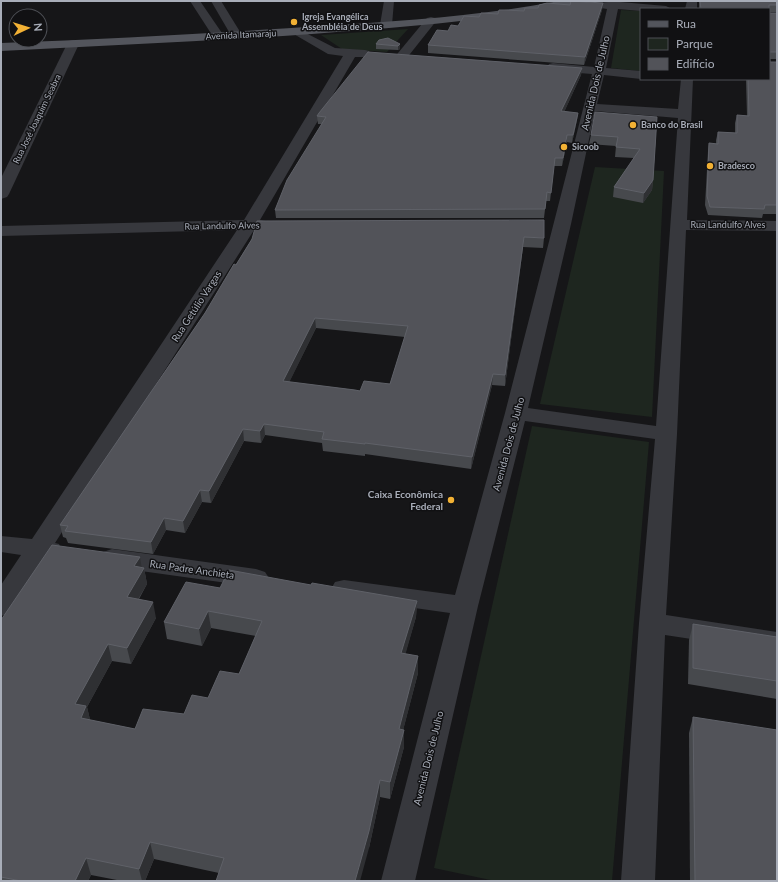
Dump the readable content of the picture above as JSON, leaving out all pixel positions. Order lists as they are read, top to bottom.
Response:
{
  "streets": {
    "main road": ["Avenida Itamaraju"],
    "street": [
      "Avenida Dois de Julho",
      "Rua José Joaquim Seabra",
      "Rua Landulfo Alves",
      "Rua Getúlio Vargas",
      "Rua Padre Anchieta"
    ]
  },
  "crossings": [
    ["Avenida Itamaraju", "Rua José Joaquim Seabra"],
    ["Rua Landulfo Alves", "Rua Getúlio Vargas"],
    ["Rua Getúlio Vargas", "Rua Padre Anchieta"]
  ],
  "places": [
    "Igreja Evangélica Assembléia de Deus",
    "Banco do Brasil",
    "Sicoob",
    "Bradesco",
    "Caixa Econômica Federal"
  ],
  "legend": ["Rua", "Parque", "Edifício"],
  "north": "right"
}
